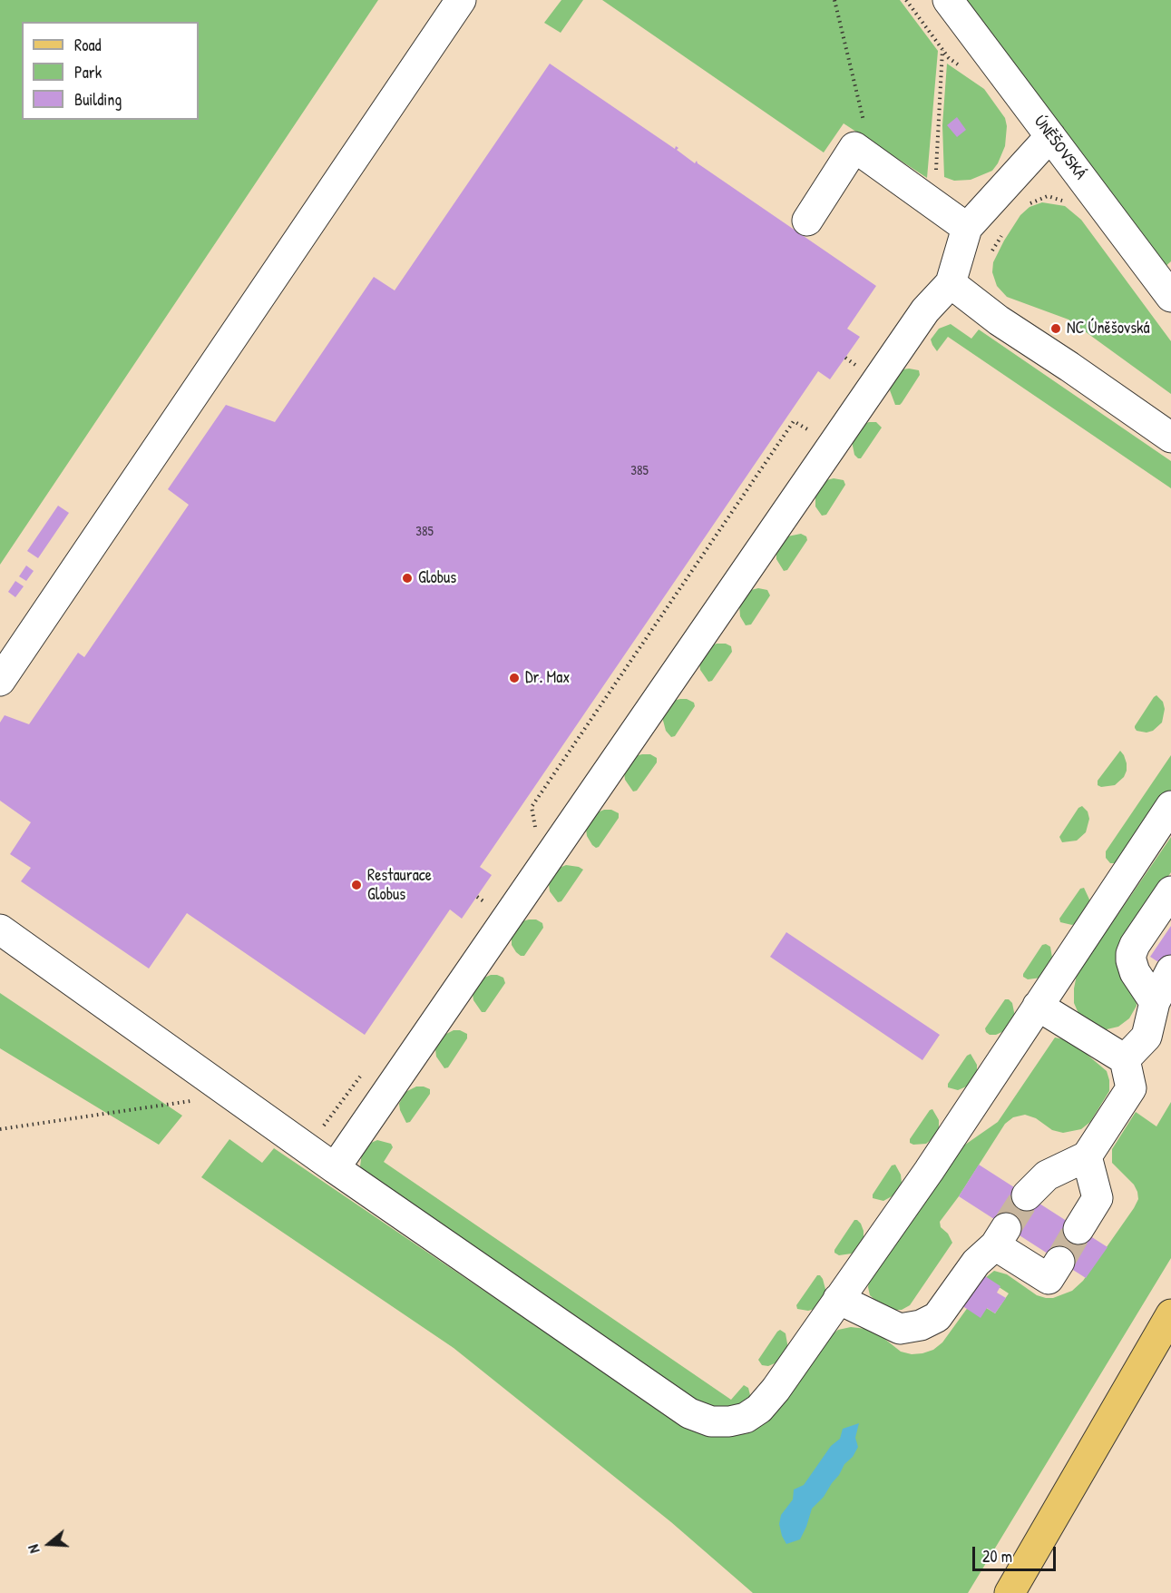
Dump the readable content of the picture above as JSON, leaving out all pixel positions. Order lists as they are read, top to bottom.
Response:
{
  "streets": {
    "street": ["ÚNĚŠOVSKÁ"]
  },
  "places": [
    "NC Úněšovská",
    "Globus",
    "Dr. Max",
    "Restaurace Globus"
  ],
  "house_numbers": ["385", "385"],
  "legend": ["Road", "Park", "Building"],
  "scale_bar": "20 m",
  "north": "left"
}
